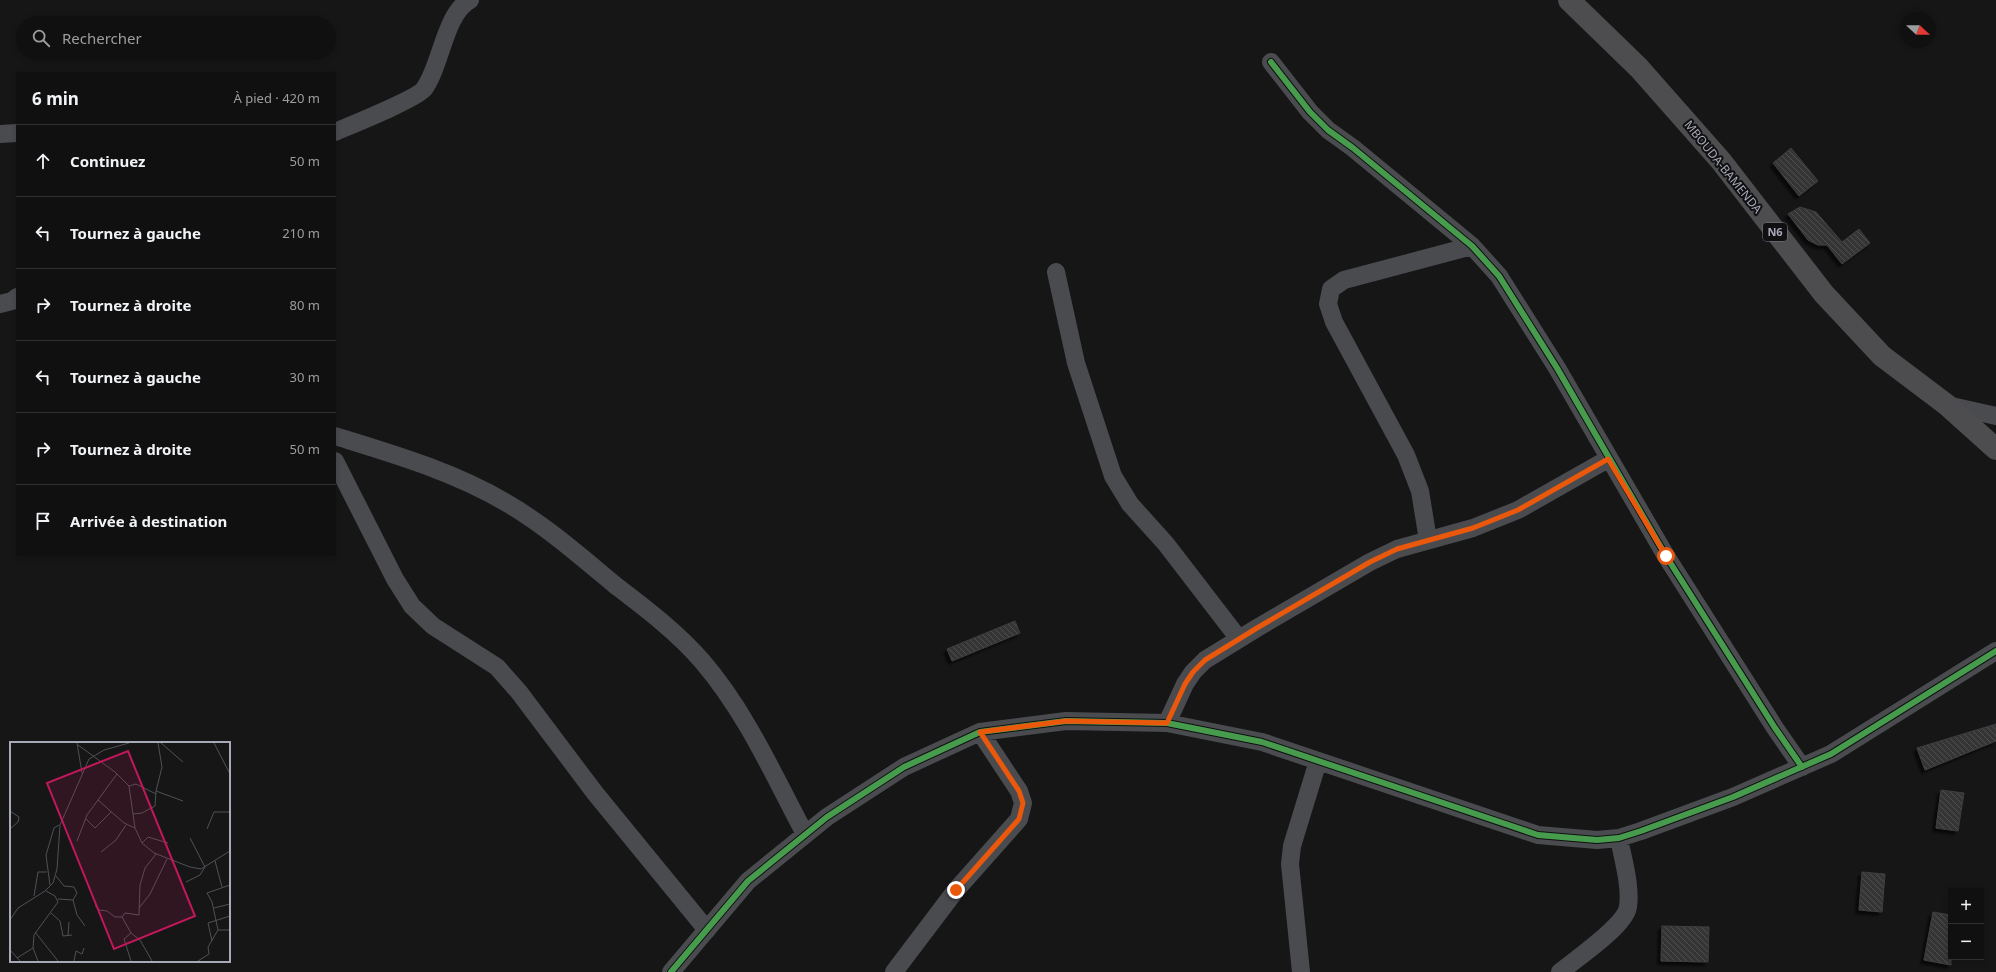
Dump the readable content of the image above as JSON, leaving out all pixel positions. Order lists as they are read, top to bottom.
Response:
{
  "streets": {
    "highway": ["MBOUDA-BAMENDA", "N6"]
  },
  "north": "right",
  "page": {
    "search": "Rechercher",
    "heading": ["6 min", "À pied · 420 m"],
    "list": [
      ["Continuez", "50 m"],
      ["Tournez à gauche", "210 m"],
      ["Tournez à droite", "80 m"],
      ["Tournez à gauche", "30 m"],
      ["Tournez à droite", "50 m"],
      "Arrivée à destination"
    ],
    "map_buttons": ["+", "−"]
  }
}
